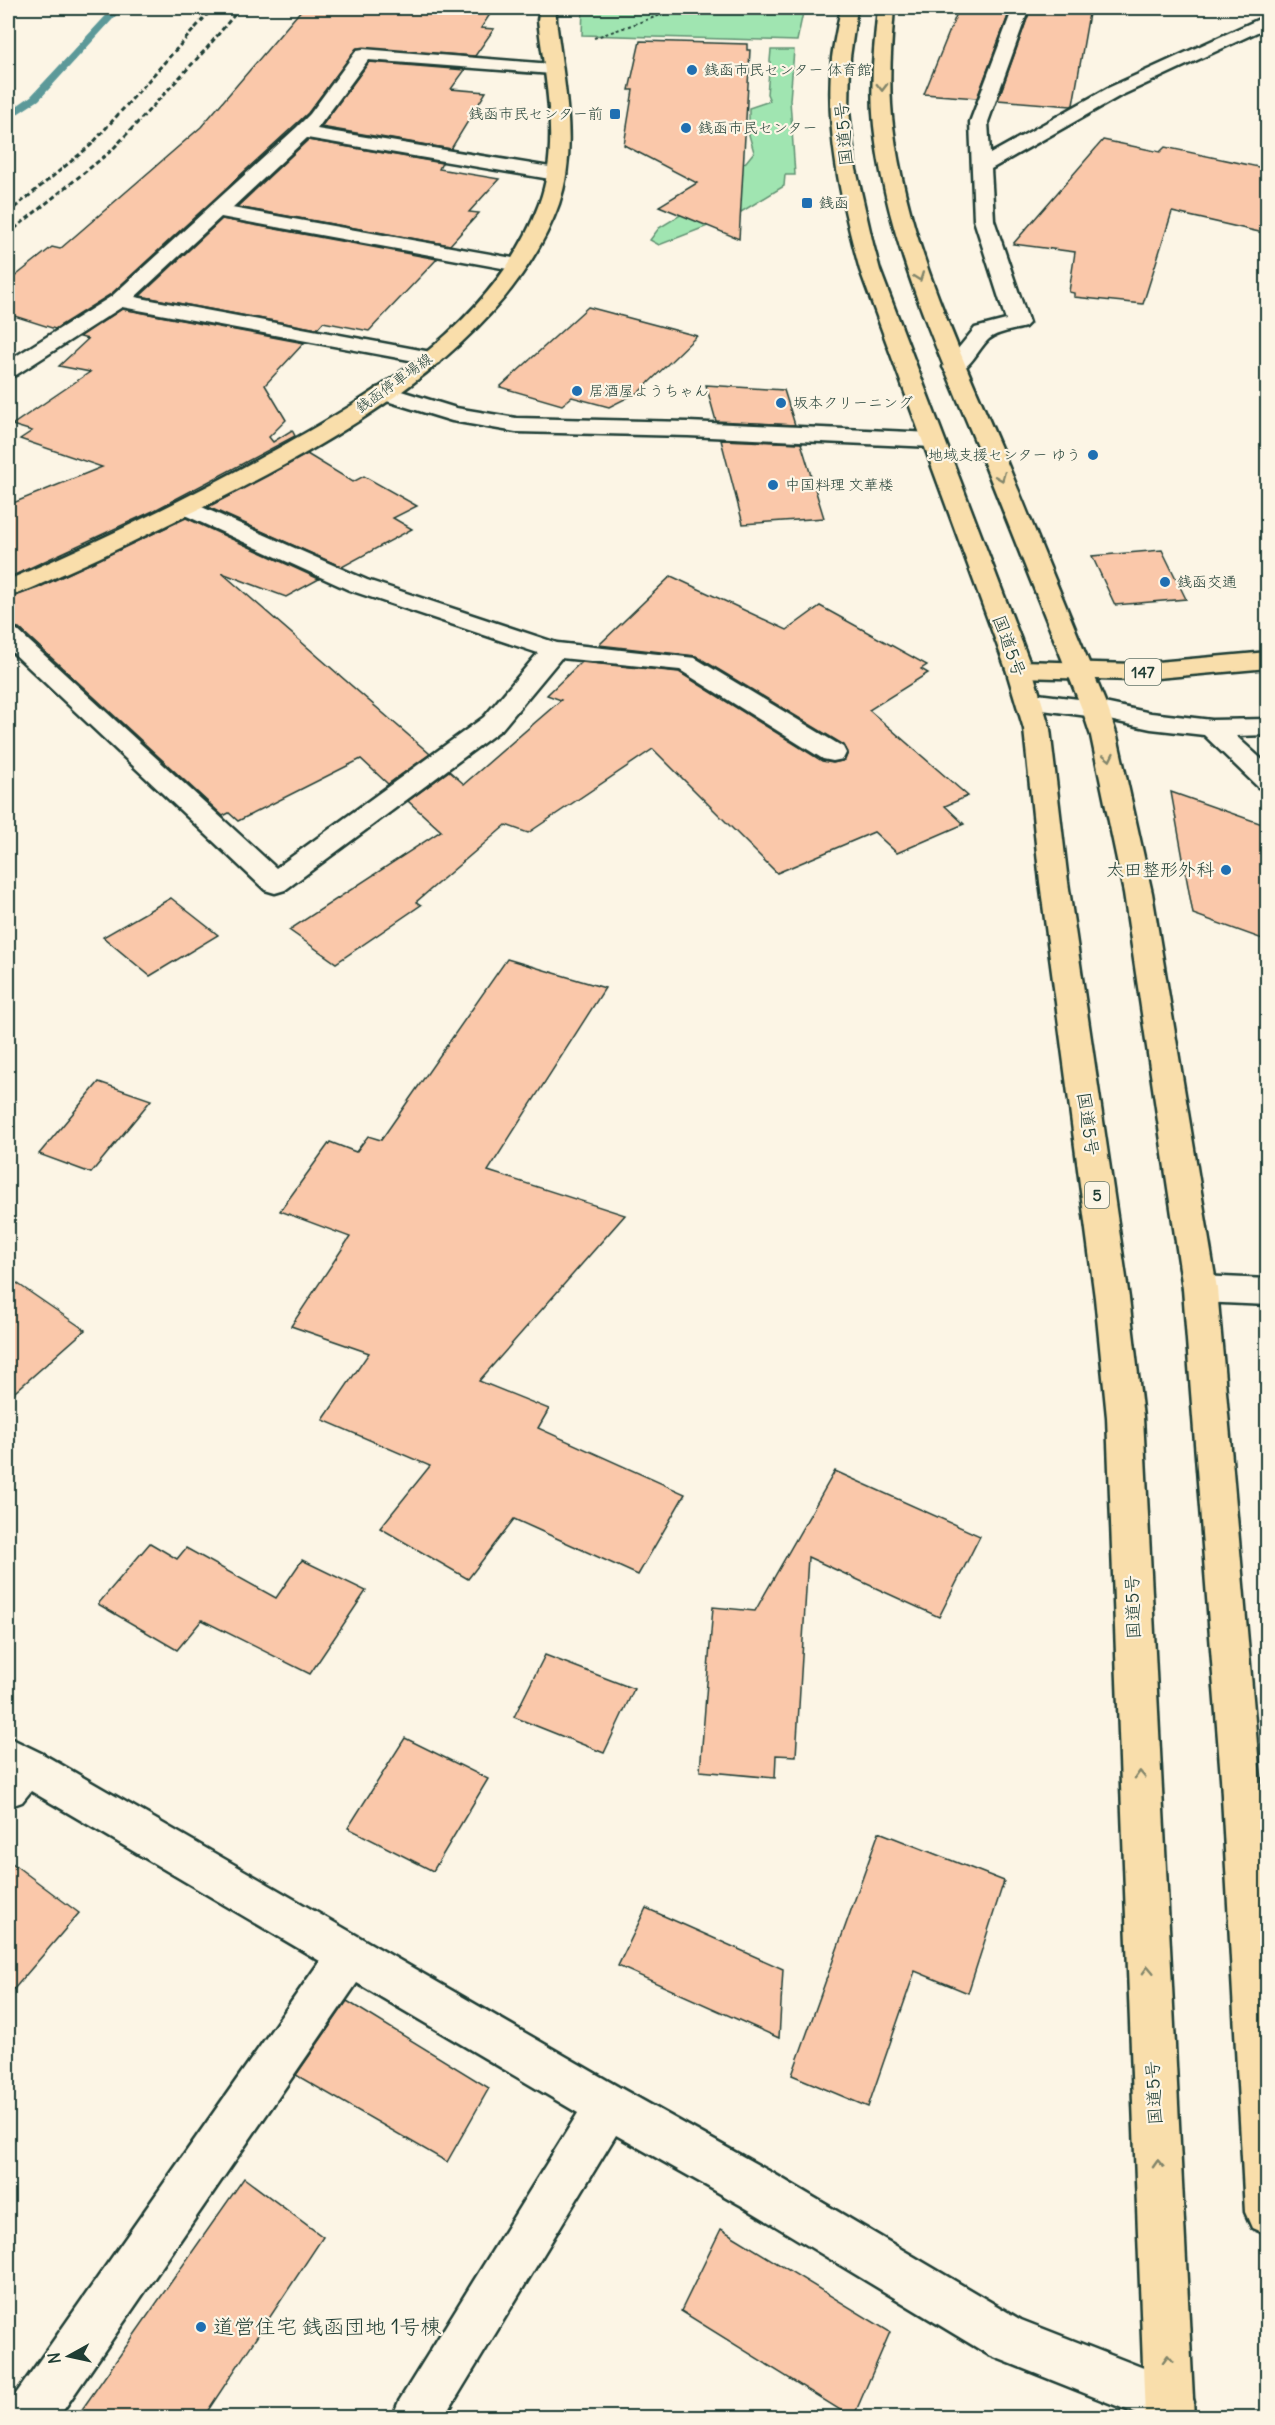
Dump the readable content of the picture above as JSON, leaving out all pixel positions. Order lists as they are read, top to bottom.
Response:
{
  "streets": {
    "main road": [
      "国道5号",
      "銭函停車場線",
      "147",
      "5"
    ]
  },
  "crossings": [
    ["国道5号", "147"]
  ],
  "places": {
    "other": [
      "銭函市民センター 体育館",
      "銭函市民センター",
      "居酒屋ようちゃん",
      "坂本クリーニング",
      "地域支援センター ゆう",
      "中国料理 文華楼",
      "銭函交通",
      "太田整形外科",
      "道営住宅 銭函団地 1号棟"
    ],
    "transit": ["銭函市民センター前", "銭函"]
  },
  "north": "left"
}
